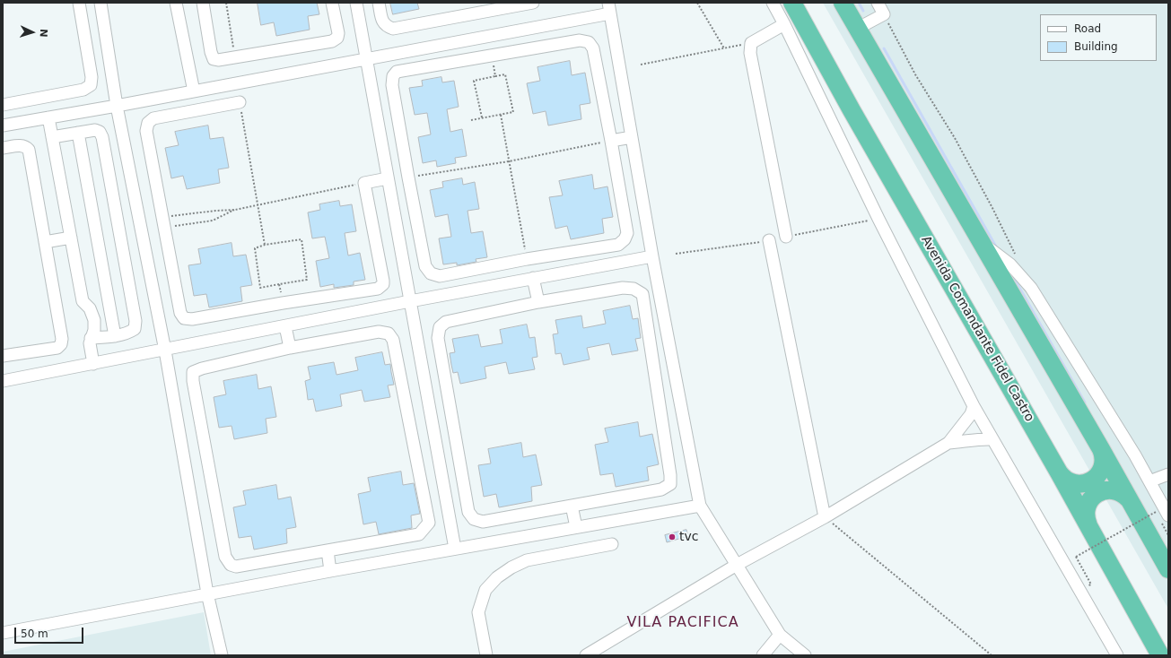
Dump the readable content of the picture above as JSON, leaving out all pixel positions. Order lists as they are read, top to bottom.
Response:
{
  "streets": {
    "highway": ["Avenida Comandante Fidel Castro"]
  },
  "districts": ["VILA PACIFICA"],
  "places": ["tvc"],
  "legend": ["Road", "Building"],
  "scale_bar": "50 m",
  "north": "right"
}
